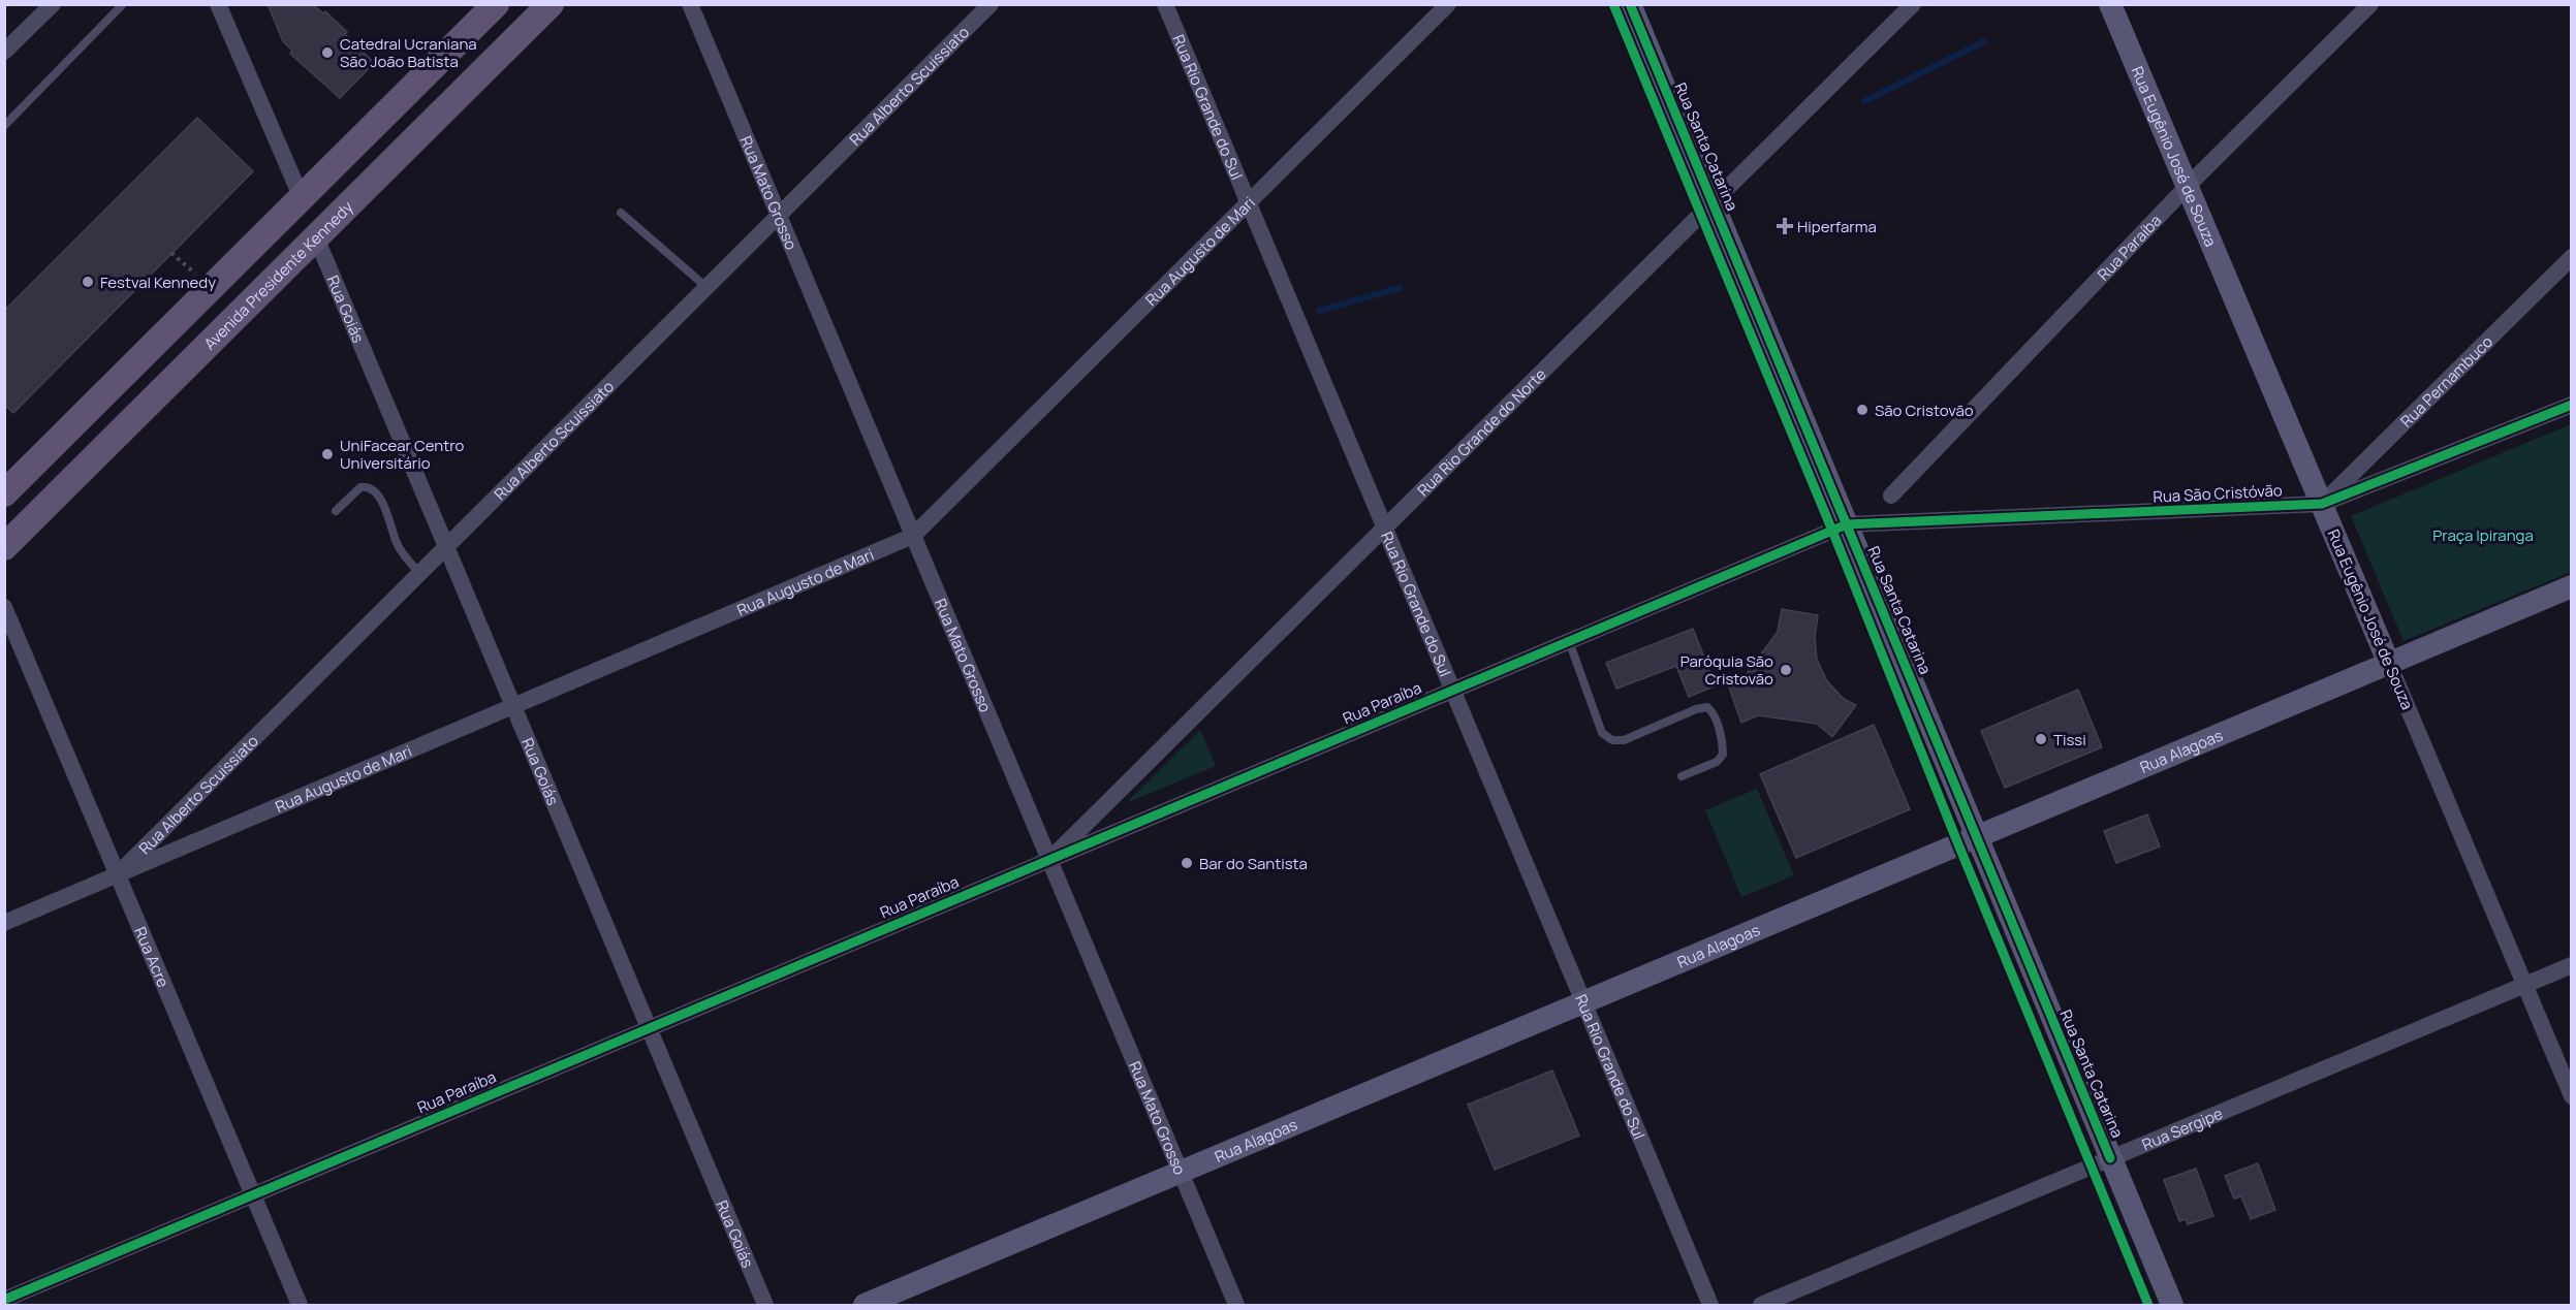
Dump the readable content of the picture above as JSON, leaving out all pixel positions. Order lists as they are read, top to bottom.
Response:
{
  "streets": {
    "main road": ["Avenida Presidente Kennedy"],
    "street": [
      "Rua Alberto Scuissiato",
      "Rua Rio Grande do Sul",
      "Rua Santa Catarina",
      "Rua Eugênio José de Souza",
      "Rua Mato Grosso",
      "Rua Paraíba",
      "Rua Augusto de Mari",
      "Rua Goiás",
      "Rua Pernambuco",
      "Rua Rio Grande do Norte",
      "Rua São Cristóvão",
      "Rua Alagoas",
      "Rua Acre",
      "Rua Sergipe"
    ]
  },
  "crossings": [
    ["Rua Alberto Scuissiato", "Rua Mato Grosso"],
    ["Rua Alberto Scuissiato", "Rua Augusto de Mari"],
    ["Rua Alberto Scuissiato", "Rua Goiás"],
    ["Rua Alberto Scuissiato", "Rua Acre"],
    ["Rua Rio Grande do Sul", "Rua Paraíba"],
    ["Rua Rio Grande do Sul", "Rua Augusto de Mari"],
    ["Rua Rio Grande do Sul", "Rua Rio Grande do Norte"],
    ["Rua Rio Grande do Sul", "Rua Alagoas"],
    ["Rua Santa Catarina", "Rua Paraíba"],
    ["Rua Santa Catarina", "Rua Rio Grande do Norte"],
    ["Rua Santa Catarina", "Rua São Cristóvão"],
    ["Rua Santa Catarina", "Rua Alagoas"],
    ["Rua Santa Catarina", "Rua Sergipe"],
    ["Rua Eugênio José de Souza", "Rua Paraíba"],
    ["Rua Eugênio José de Souza", "Rua Pernambuco"],
    ["Rua Eugênio José de Souza", "Rua São Cristóvão"],
    ["Rua Eugênio José de Souza", "Rua Alagoas"],
    ["Rua Eugênio José de Souza", "Rua Sergipe"],
    ["Rua Mato Grosso", "Rua Paraíba"],
    ["Rua Mato Grosso", "Rua Augusto de Mari"],
    ["Rua Mato Grosso", "Rua Rio Grande do Norte"],
    ["Rua Mato Grosso", "Rua Alagoas"],
    ["Rua Paraíba", "Rua Goiás"],
    ["Rua Paraíba", "Rua Rio Grande do Norte"],
    ["Rua Paraíba", "Rua São Cristóvão"],
    ["Rua Paraíba", "Rua Acre"],
    ["Rua Augusto de Mari", "Rua Goiás"],
    ["Rua Augusto de Mari", "Rua Acre"],
    ["Avenida Presidente Kennedy", "Rua Goiás"],
    ["Rua Pernambuco", "Rua São Cristóvão"]
  ],
  "parks": ["Praça Ipiranga"],
  "places": {
    "other": [
      "Catedral Ucraniana São João Batista",
      "Festval Kennedy",
      "São Cristovão",
      "UniFacear Centro Universitário",
      "Paróquia São Cristovão",
      "Tissi",
      "Bar do Santista"
    ],
    "health": ["Hiperfarma"]
  }
}
